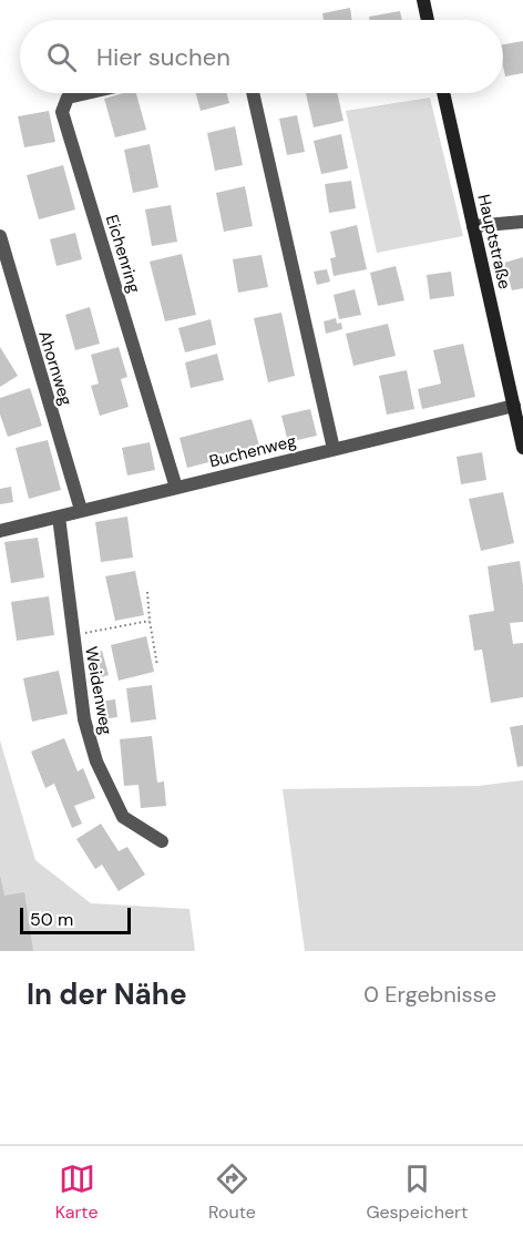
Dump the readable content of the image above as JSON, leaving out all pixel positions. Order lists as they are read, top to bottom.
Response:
{
  "streets": {
    "street": [
      "Hauptstraße",
      "Eichenring",
      "Ahornweg",
      "Buchenweg",
      "Weidenweg"
    ]
  },
  "crossings": [
    ["Hauptstraße", "Buchenweg"],
    ["Eichenring", "Buchenweg"],
    ["Ahornweg", "Buchenweg"],
    ["Buchenweg", "Weidenweg"]
  ],
  "scale_bar": "50 m",
  "page": {
    "search": "Hier suchen",
    "scale": "50 m",
    "heading": ["In der Nähe", "0 Ergebnisse"],
    "nav": ["Karte", "Route", "Gespeichert"]
  }
}
